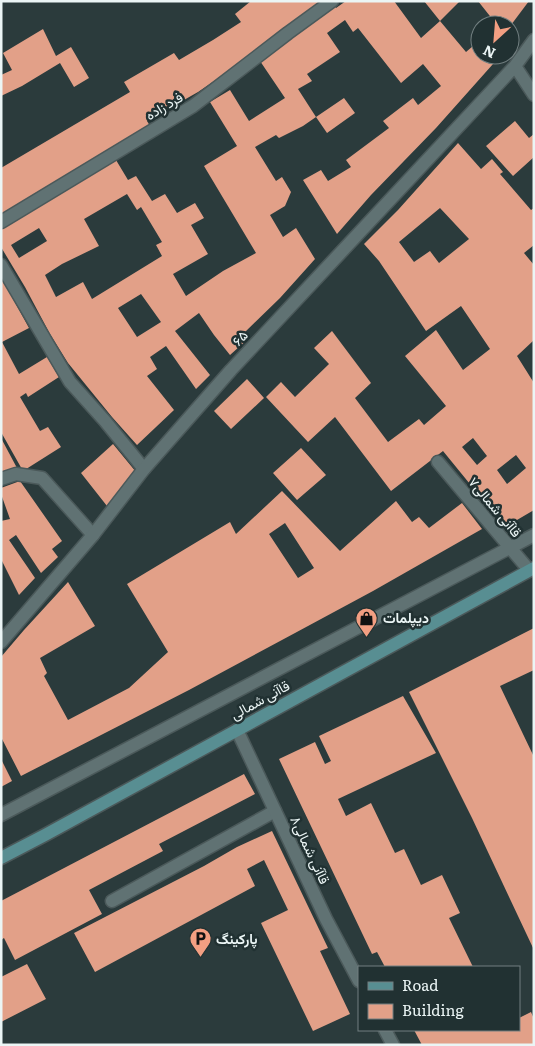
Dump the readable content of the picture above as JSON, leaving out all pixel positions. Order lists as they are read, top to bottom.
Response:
{
  "streets": {
    "main road": ["قاآنی شمالی"],
    "street": [
      "فرد زاده",
      "۶۵",
      "قاآنی شمالی۷",
      "قاآنی شمالی۸"
    ]
  },
  "crossings": [
    ["قاآنی شمالی۷", "قاآنی شمالی"],
    ["قاآنی شمالی", "قاآنی شمالی۸"]
  ],
  "places": {
    "shop": ["دیپلمات"],
    "parking": ["پارکینگ"]
  },
  "legend": ["Road", "Building"],
  "north": "bottom left"
}
